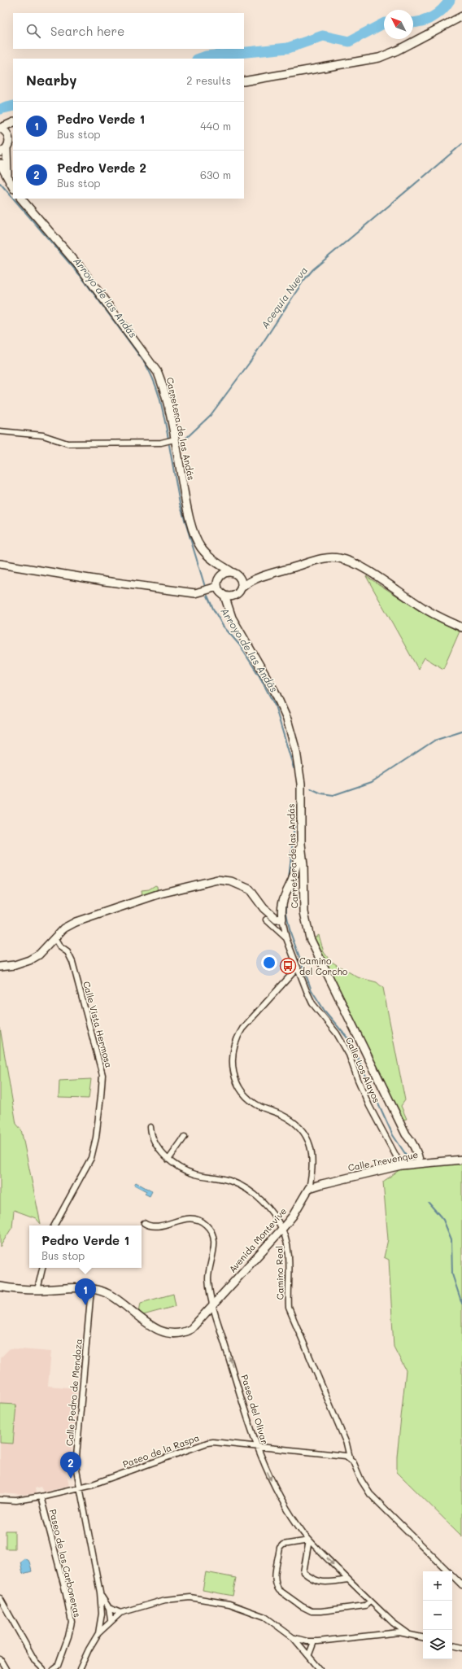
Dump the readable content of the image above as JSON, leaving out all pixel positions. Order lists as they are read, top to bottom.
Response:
{
  "streets": {
    "street": [
      "Carretera de las Andás",
      "Calle Vista Hermosa",
      "Calle Los Alayos",
      "Calle Trevenque",
      "Avenida Montevive",
      "Camino Real",
      "Calle Pedro de Mendoza",
      "Paseo del Olivar",
      "Paseo de la Raspa",
      "Paseo de las Carboneras"
    ]
  },
  "crossings": [
    ["Carretera de las Andás", "Calle Trevenque"],
    ["Calle Los Alayos", "Calle Trevenque"],
    ["Calle Los Alayos", "Avenida Montevive"],
    ["Calle Trevenque", "Avenida Montevive"],
    ["Avenida Montevive", "Camino Real"],
    ["Avenida Montevive", "Calle Pedro de Mendoza"],
    ["Avenida Montevive", "Paseo del Olivar"],
    ["Camino Real", "Paseo de la Raspa"],
    ["Calle Pedro de Mendoza", "Paseo de la Raspa"],
    ["Paseo del Olivar", "Paseo de la Raspa"],
    ["Paseo de la Raspa", "Paseo de las Carboneras"]
  ],
  "water": ["Arroyo de las Andás", "Acequia Nueva"],
  "places": {
    "bus stop": ["Camino del Corcho"]
  },
  "north": "top left",
  "page": {
    "search": "Search here",
    "heading": ["Nearby", "2 results"],
    "list": [
      {
        "mark": "1",
        "name": "Pedro Verde 1",
        "note": "Bus stop",
        "value": "440 m"
      },
      {
        "mark": "2",
        "name": "Pedro Verde 2",
        "note": "Bus stop",
        "value": "630 m"
      }
    ],
    "popup": ["Pedro Verde 1", "Bus stop"],
    "pins": ["1", "2"],
    "map_buttons": ["+", "−"]
  }
}
